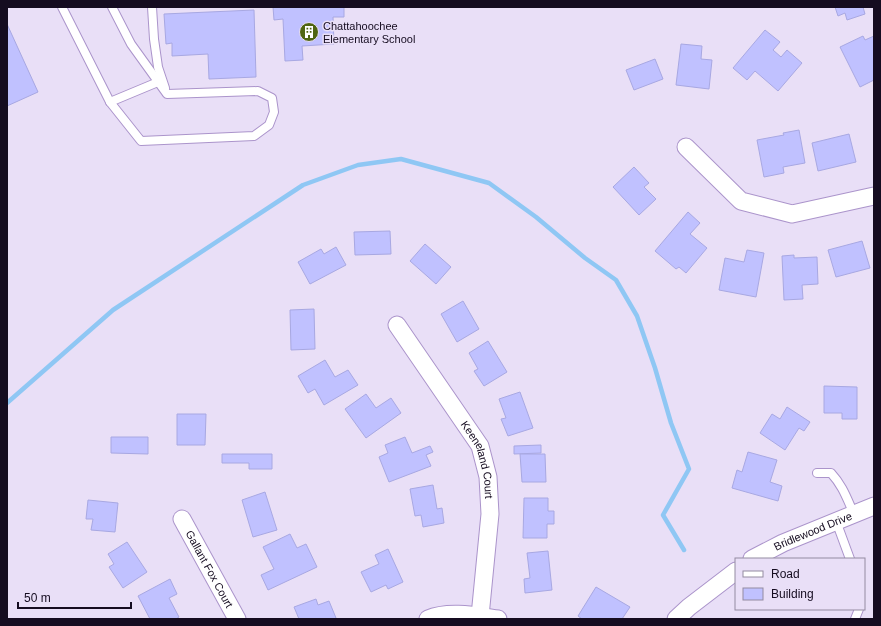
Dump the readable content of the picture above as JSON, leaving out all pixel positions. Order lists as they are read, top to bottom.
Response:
{
  "streets": {
    "street": ["Keeneland Court", "Bridlewood Drive", "Gallant Fox Court"]
  },
  "places": {
    "building": ["Chattahoochee Elementary School"]
  },
  "legend": ["Road", "Building"],
  "scale_bar": "50 m"
}
